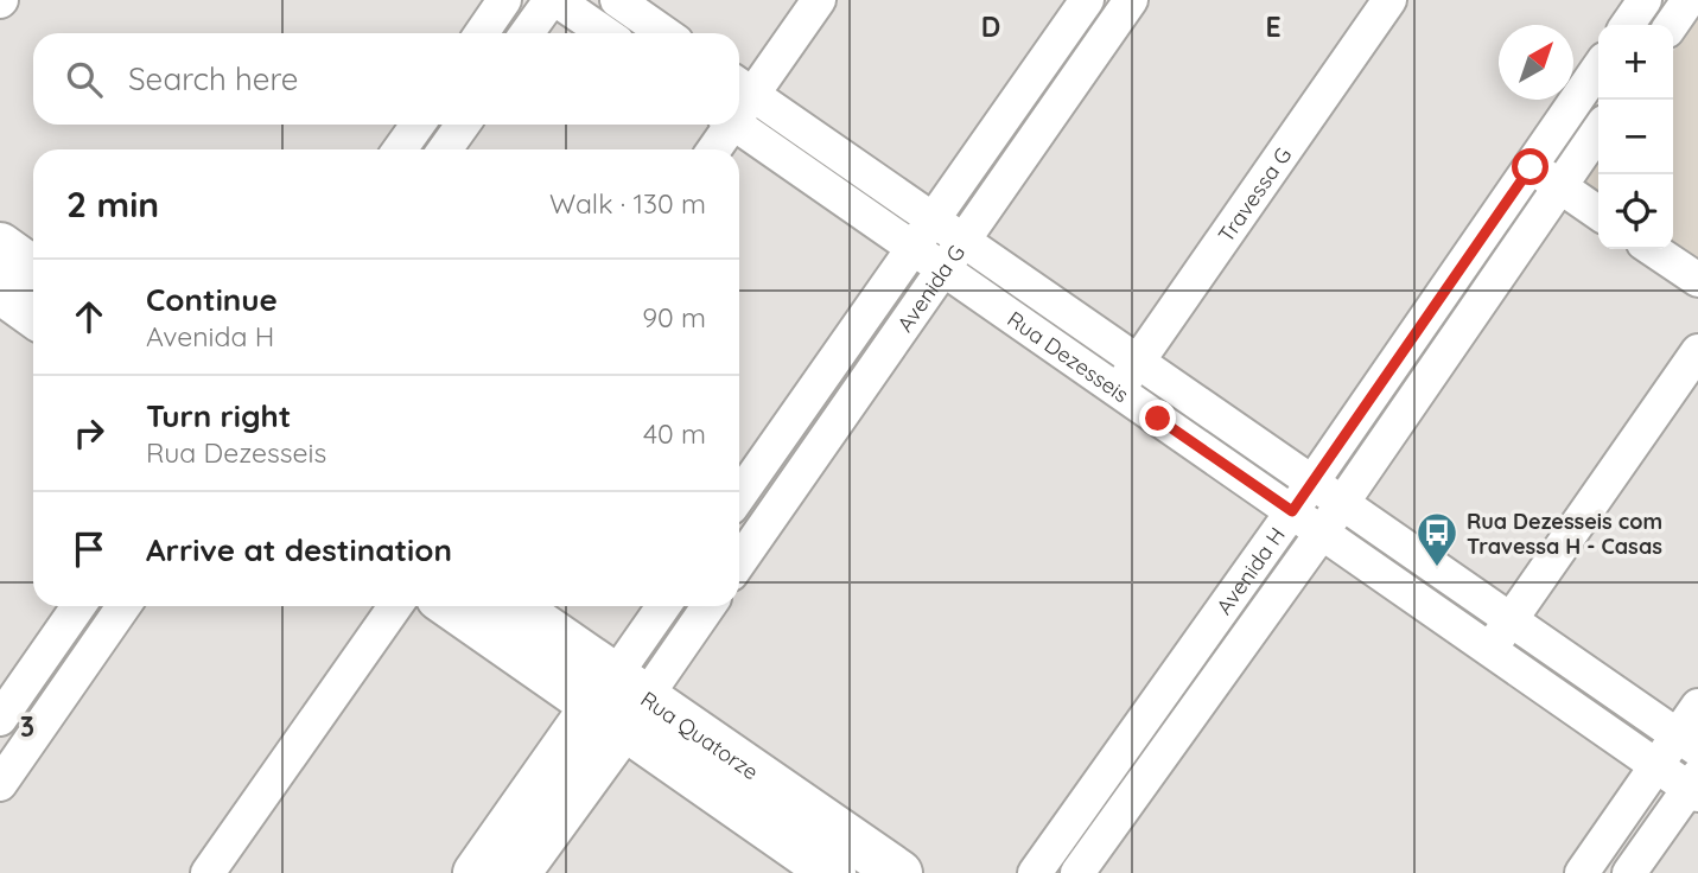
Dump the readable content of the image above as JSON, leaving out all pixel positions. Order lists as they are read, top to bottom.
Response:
{
  "streets": {
    "street": [
      "Travessa G",
      "Avenida G",
      "Rua Dezesseis",
      "Avenida H",
      "Rua Quatorze"
    ]
  },
  "crossings": [
    ["Travessa G", "Rua Dezesseis"],
    ["Avenida G", "Rua Dezesseis"],
    ["Rua Dezesseis", "Avenida H"]
  ],
  "places": {
    "bus stop": ["Rua Dezesseis com Travessa H - Casas"]
  },
  "north": "top right",
  "page": {
    "map_buttons": ["+", "−"],
    "search": "Search here",
    "heading": ["2 min", "Walk · 130 m"],
    "list": [
      ["Continue", "Avenida H", "90 m"],
      ["Turn right", "Rua Dezesseis", "40 m"],
      "Arrive at destination"
    ]
  },
  "grid": {
    "columns": ["D", "E"],
    "rows": ["3"]
  }
}
